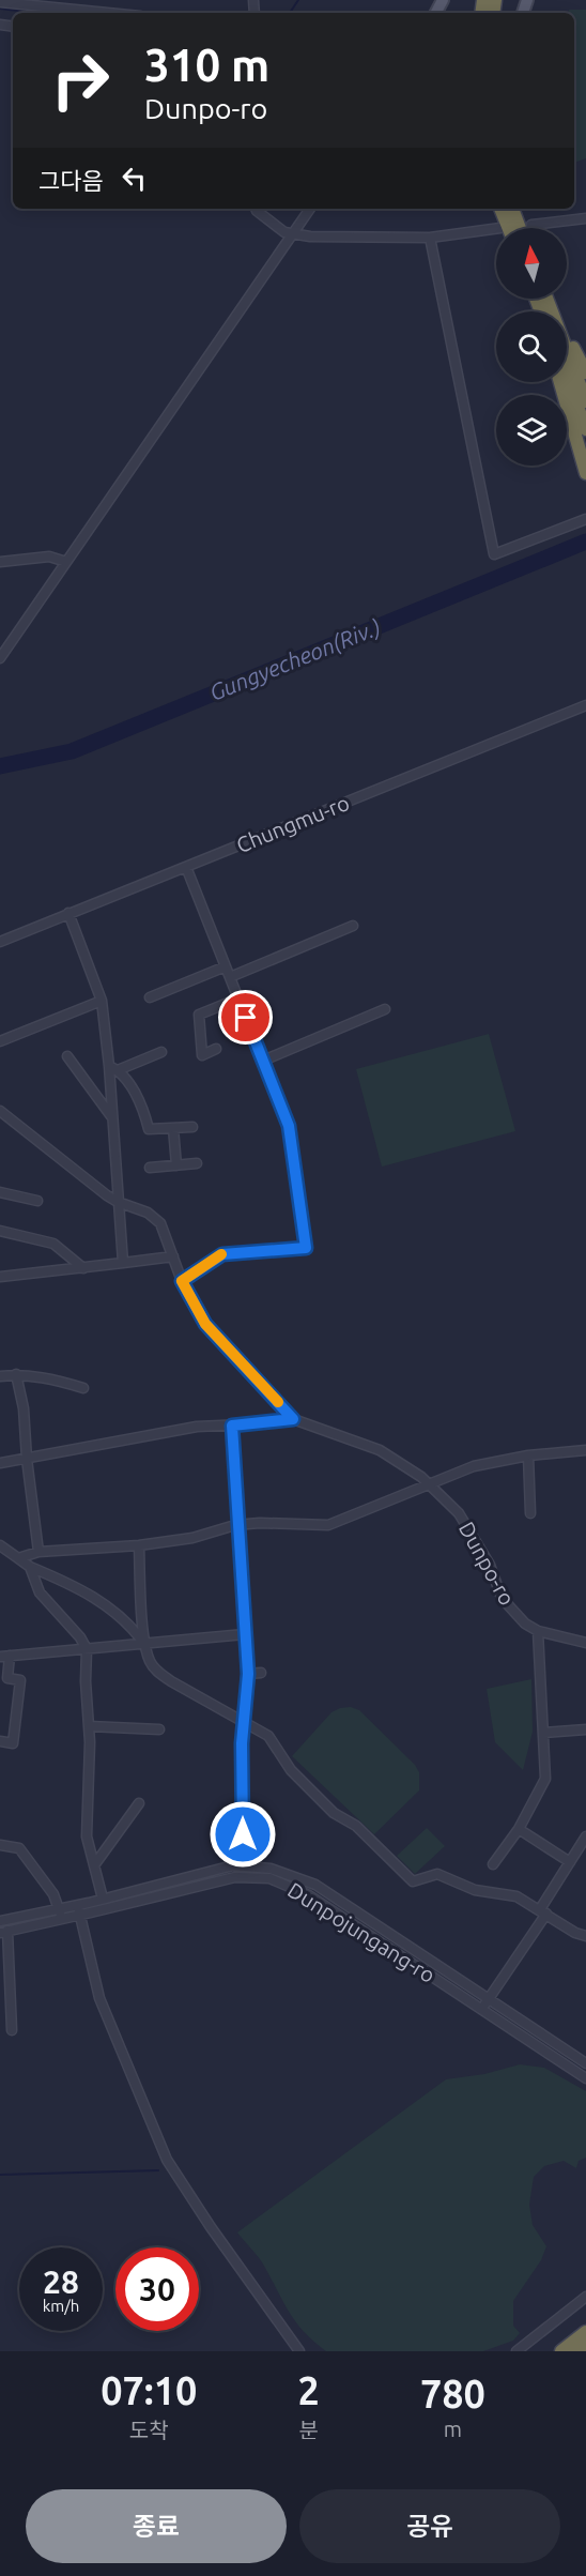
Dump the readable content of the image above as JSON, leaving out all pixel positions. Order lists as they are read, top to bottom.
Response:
{
  "streets": {
    "street": ["Chungmu-ro", "Dunpo-ro", "Dunpojungang-ro"]
  },
  "water": ["Gungyecheon(Riv.)"],
  "north": "top",
  "page": {
    "turn": ["310 m", "Dunpo-ro"],
    "then": "그다음",
    "speed": "28 km/h",
    "limit": "30",
    "eta": [
      "07:10",
      "도착",
      "2",
      "분",
      "780",
      "m"
    ],
    "buttons": ["종료", "공유"]
  }
}
